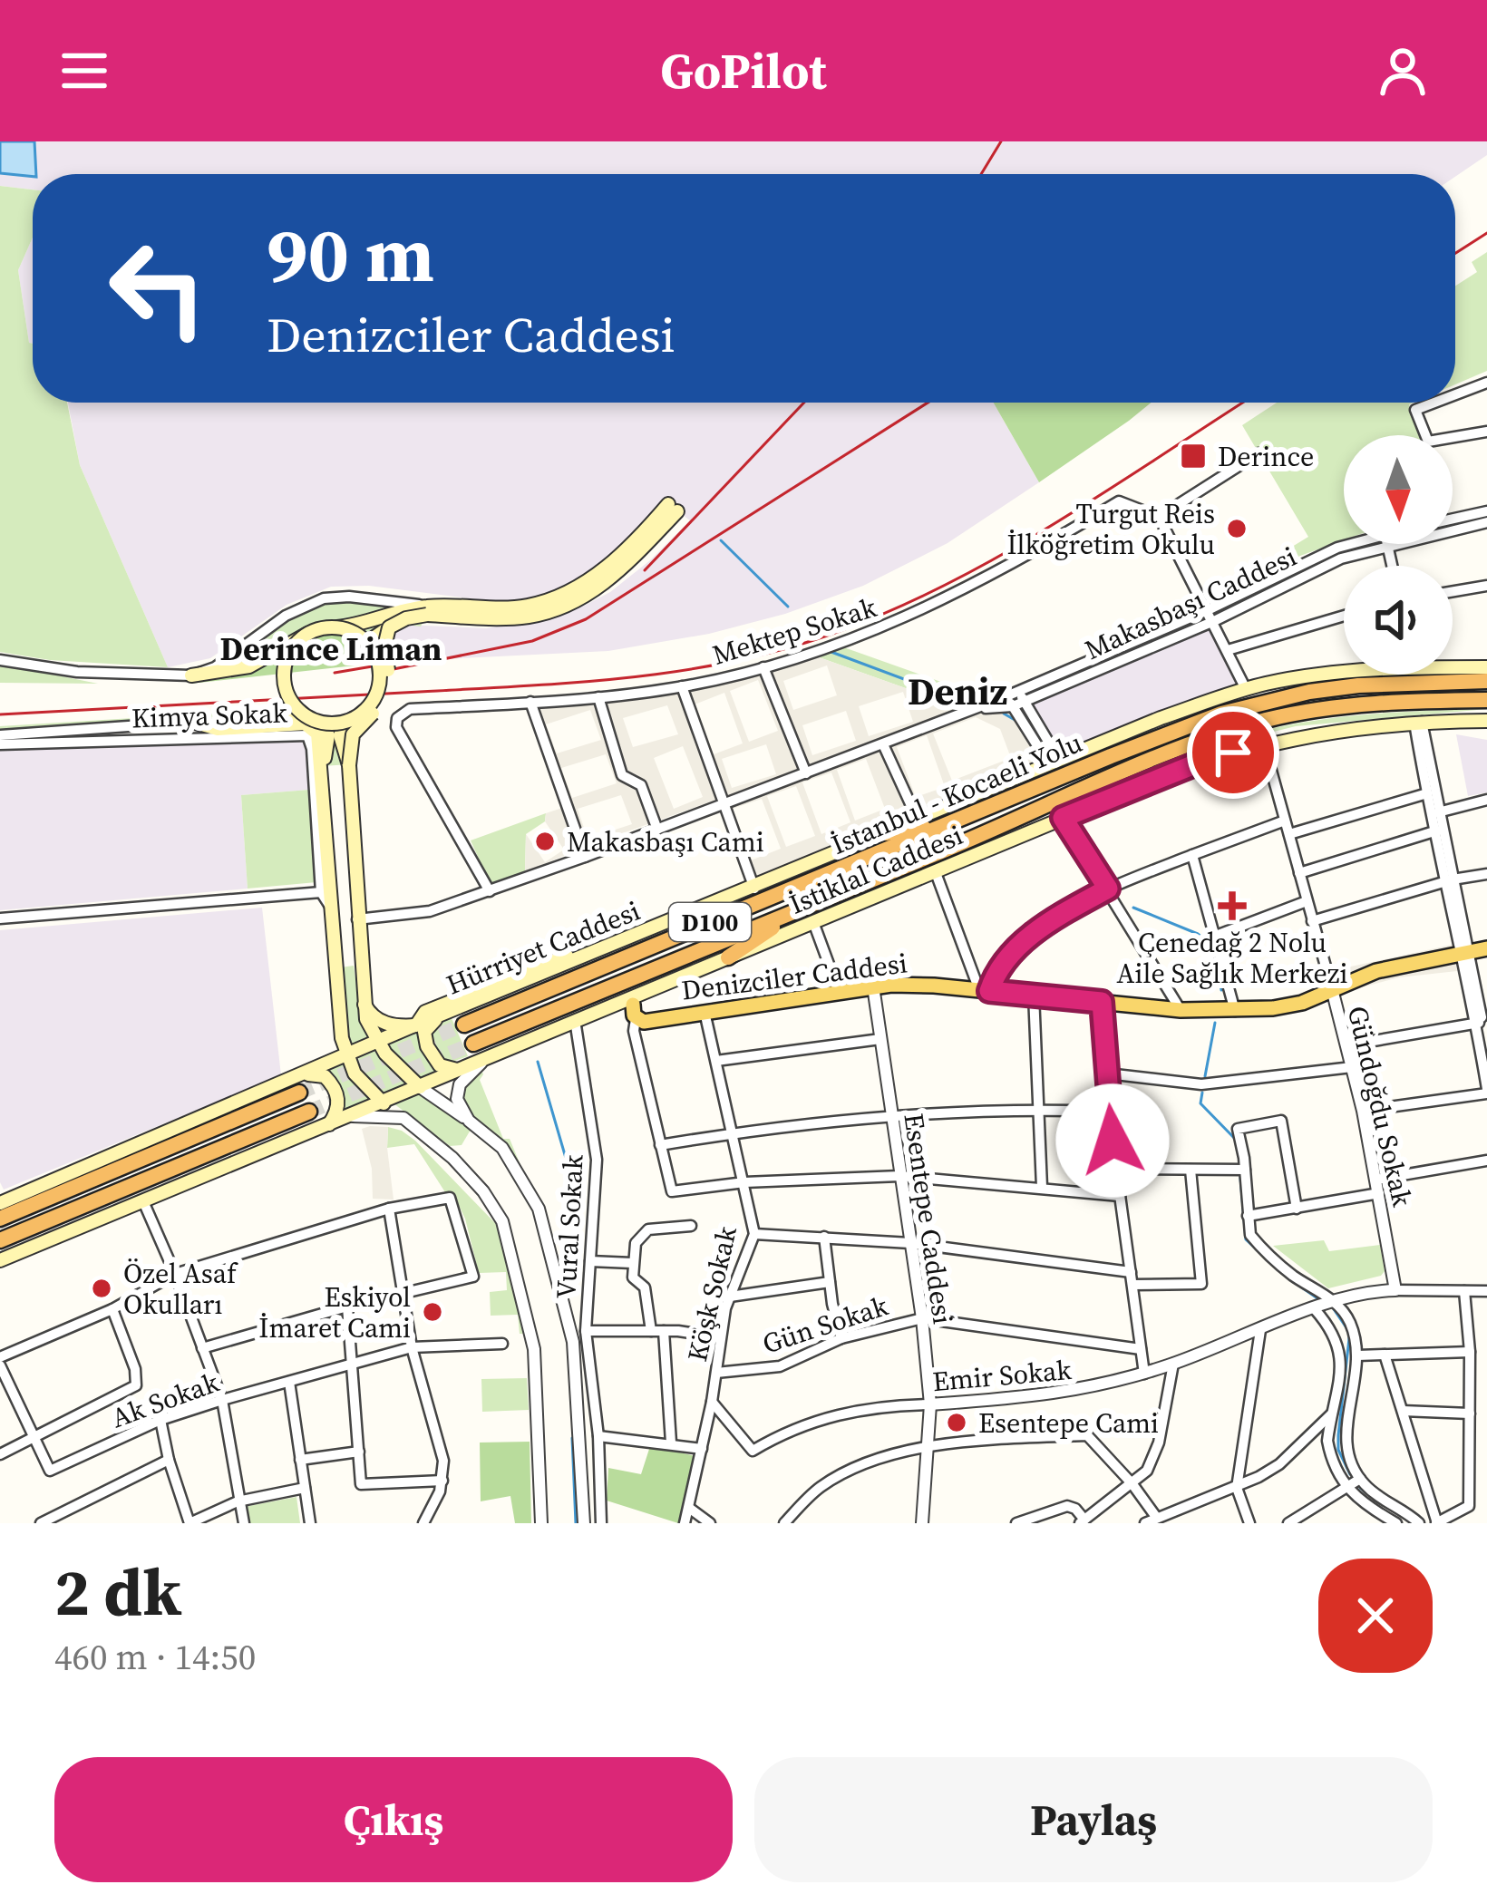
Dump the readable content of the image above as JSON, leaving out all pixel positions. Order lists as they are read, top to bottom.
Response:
{
  "streets": {
    "highway": ["İstanbul - Kocaeli Yolu", "D100"],
    "main road": ["İstiklal Caddesi", "Hürriyet Caddesi", "Denizciler Caddesi"],
    "street": [
      "Makasbaşı Caddesi",
      "Mektep Sokak",
      "Kimya Sokak",
      "Gündoğdu Sokak",
      "Esentepe Caddesi",
      "Vural Sokak",
      "Köşk Sokak",
      "Gün Sokak",
      "Emir Sokak",
      "Ak Sokak"
    ]
  },
  "crossings": [
    ["Makasbaşı Caddesi", "Mektep Sokak"],
    ["İstiklal Caddesi", "Denizciler Caddesi"],
    ["İstiklal Caddesi", "Gündoğdu Sokak"],
    ["İstiklal Caddesi", "Vural Sokak"],
    ["Denizciler Caddesi", "Gündoğdu Sokak"],
    ["Denizciler Caddesi", "Esentepe Caddesi"],
    ["Denizciler Caddesi", "Köşk Sokak"],
    ["Gündoğdu Sokak", "Emir Sokak"],
    ["Esentepe Caddesi", "Gün Sokak"],
    ["Esentepe Caddesi", "Emir Sokak"],
    ["Köşk Sokak", "Gün Sokak"],
    ["Köşk Sokak", "Emir Sokak"]
  ],
  "districts": ["Derince Liman", "Deniz"],
  "places": {
    "transit": ["Derince"],
    "other": [
      "Turgut Reis İlköğretim Okulu",
      "Makasbaşı Cami",
      "Özel Asaf Okulları",
      "Eskiyol İmaret Cami",
      "Esentepe Cami"
    ],
    "health": ["Çenedağ 2 Nolu Aile Sağlık Merkezi"]
  },
  "north": "bottom",
  "page": {
    "header": "GoPilot",
    "turn": ["90 m", "Denizciler Caddesi"],
    "heading": ["2 dk", "460 m · 14:50"],
    "buttons": ["Çıkış", "Paylaş"]
  }
}
